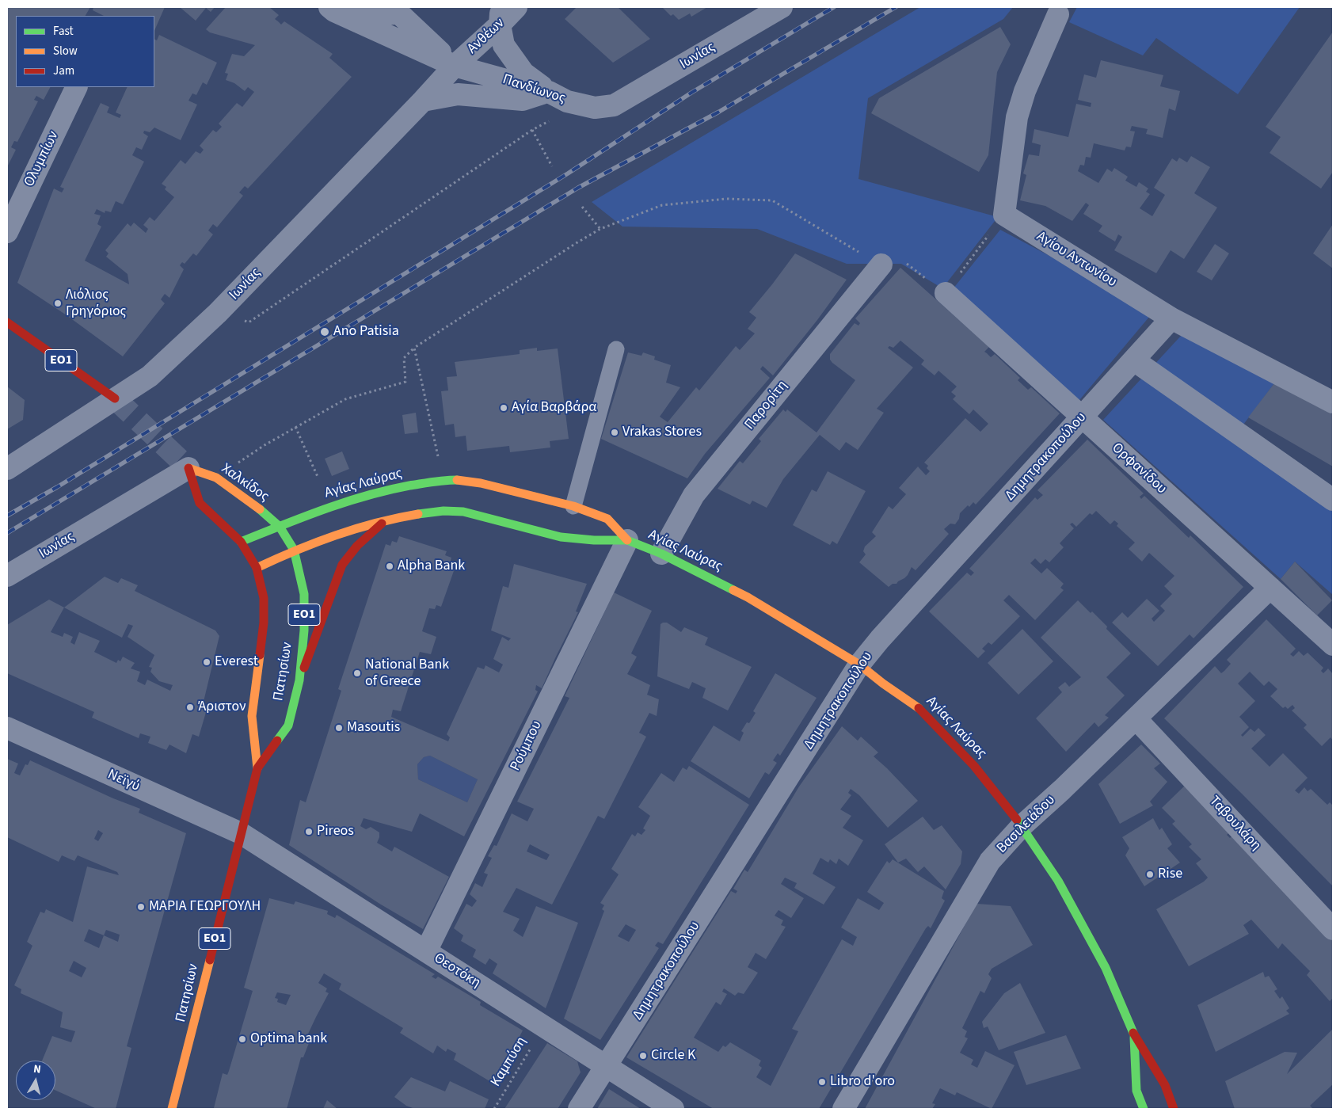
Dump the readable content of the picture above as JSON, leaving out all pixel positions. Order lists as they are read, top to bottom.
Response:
{
  "streets": {
    "street": [
      "Ανθέων",
      "Ιωνίας",
      "Πανδίωνος",
      "Ολυμπίων",
      "Αγίου Αντωνίου",
      "ΕΟ1",
      "Παρορίτη",
      "Δημητρακοπούλου",
      "Ορφανίδου",
      "Χαλκίδος",
      "Αγίας Λαύρας",
      "Πατησίων",
      "Ρούμπου",
      "Νεϊγύ",
      "Ταβουλάρη",
      "Βασιλειάδου",
      "Θεοτόκη"
    ],
    "path": ["Καμπύση"]
  },
  "crossings": [
    ["Ανθέων", "Ιωνίας"],
    ["Ανθέων", "Πανδίωνος"],
    ["Ιωνίας", "Πανδίωνος"],
    ["Ιωνίας", "ΕΟ1"],
    ["Ιωνίας", "Χαλκίδος"],
    ["Αγίου Αντωνίου", "Δημητρακοπούλου"],
    ["ΕΟ1", "Χαλκίδος"],
    ["ΕΟ1", "Αγίας Λαύρας"],
    ["ΕΟ1", "Πατησίων"],
    ["Παρορίτη", "Αγίας Λαύρας"],
    ["Δημητρακοπούλου", "Ορφανίδου"],
    ["Δημητρακοπούλου", "Αγίας Λαύρας"],
    ["Δημητρακοπούλου", "Θεοτόκη"],
    ["Ορφανίδου", "Βασιλειάδου"],
    ["Χαλκίδος", "Αγίας Λαύρας"],
    ["Χαλκίδος", "Πατησίων"],
    ["Αγίας Λαύρας", "Πατησίων"],
    ["Αγίας Λαύρας", "Ρούμπου"],
    ["Αγίας Λαύρας", "Βασιλειάδου"],
    ["Πατησίων", "Νεϊγύ"],
    ["Πατησίων", "Θεοτόκη"],
    ["Ρούμπου", "Θεοτόκη"],
    ["Νεϊγύ", "Θεοτόκη"],
    ["Ταβουλάρη", "Βασιλειάδου"],
    ["Θεοτόκη", "Καμπύση"]
  ],
  "places": [
    "Λιόλιος Γρηγόριος",
    "Ano Patisia",
    "Αγία Βαρβάρα",
    "Vrakas Stores",
    "Alpha Bank",
    "Everest",
    "National Bank of Greece",
    "Άριστον",
    "Masoutis",
    "Pireos",
    "Rise",
    "ΜΑΡΙΑ ΓΕΩΡΓΟΥΛΗ",
    "Optima bank",
    "Circle K",
    "Libro d'oro"
  ],
  "legend": ["Fast", "Slow", "Jam"],
  "north": "top"
}
